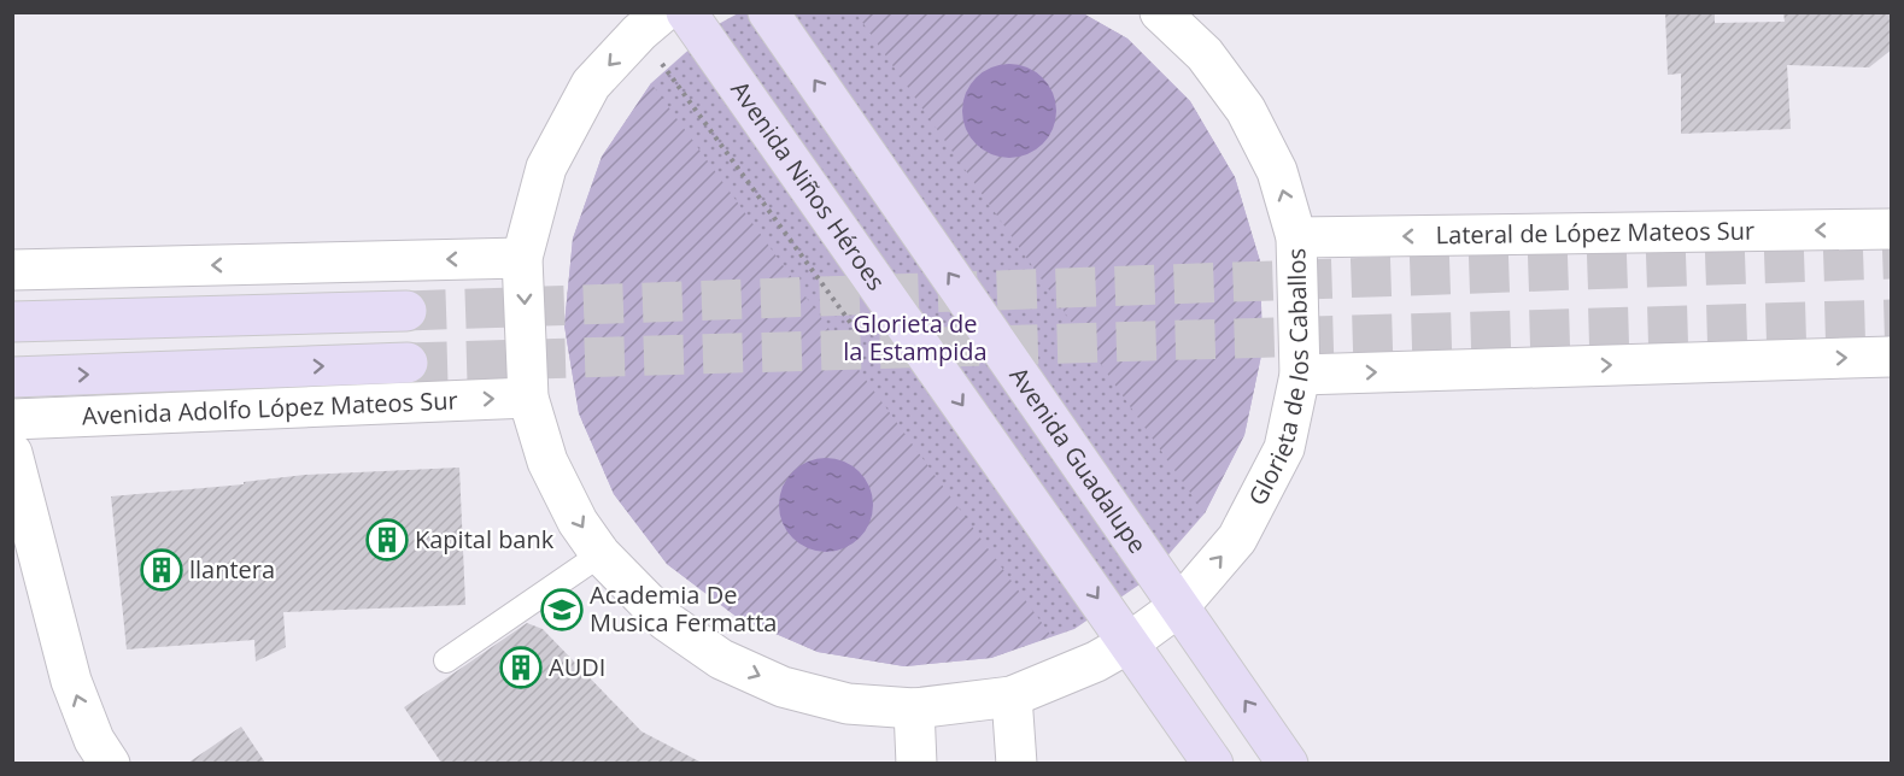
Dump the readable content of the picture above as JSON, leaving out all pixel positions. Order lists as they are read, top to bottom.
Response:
{
  "streets": {
    "main road": [
      "Avenida Niños Héroes",
      "Lateral de López Mateos Sur",
      "Glorieta de los Caballos",
      "Avenida Adolfo López Mateos Sur",
      "Avenida Guadalupe"
    ]
  },
  "crossings": [
    ["Avenida Niños Héroes", "Glorieta de los Caballos"],
    ["Lateral de López Mateos Sur", "Glorieta de los Caballos"],
    ["Glorieta de los Caballos", "Avenida Guadalupe"]
  ],
  "one_way": ["Avenida Niños Héroes", "Glorieta de los Caballos", "Avenida Guadalupe"],
  "parks": ["Glorieta de la Estampida"],
  "places": {
    "building": ["Kapital bank", "llantera", "AUDI"],
    "school or university": ["Academia De Musica Fermatta"]
  }
}
